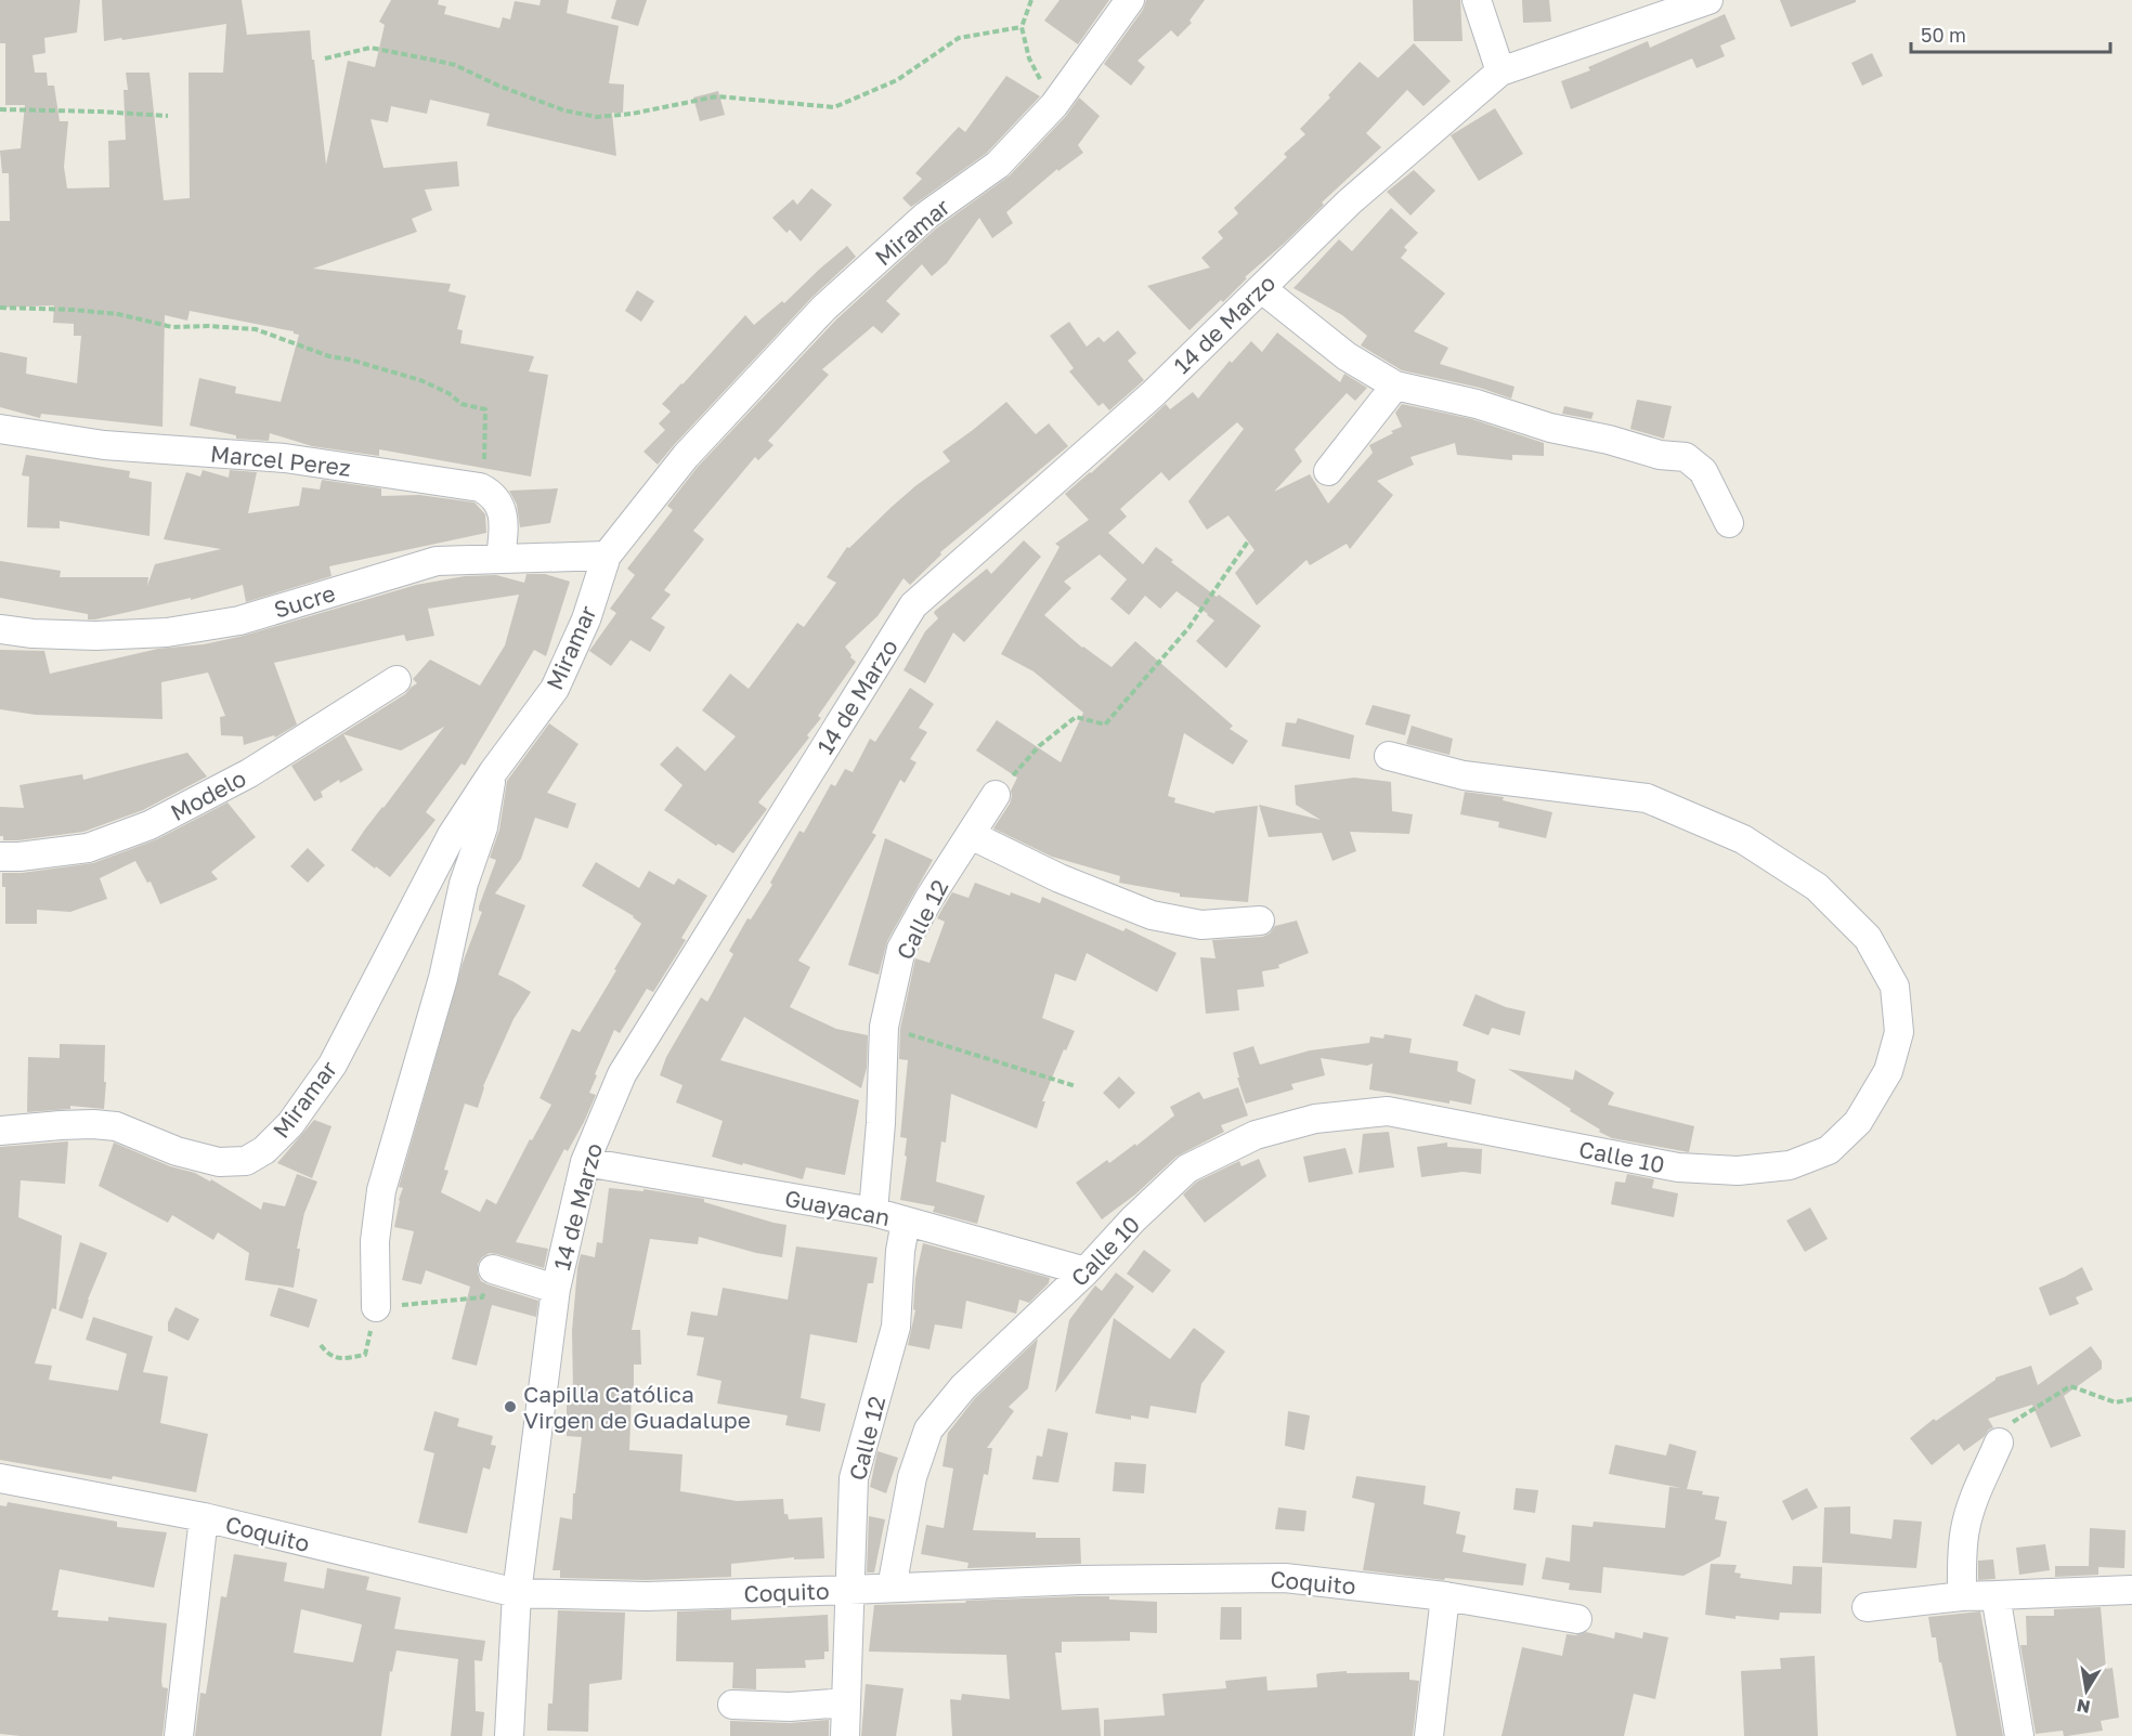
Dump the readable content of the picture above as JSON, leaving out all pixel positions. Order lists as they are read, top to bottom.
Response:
{
  "streets": {
    "street": [
      "Miramar",
      "14 de Marzo",
      "Marcel Perez",
      "Sucre",
      "Modelo",
      "Calle 12",
      "Calle 10",
      "Guayacan",
      "Coquito"
    ]
  },
  "crossings": [
    ["Miramar", "Sucre"],
    ["14 de Marzo", "Guayacan"],
    ["14 de Marzo", "Coquito"],
    ["Calle 12", "Guayacan"],
    ["Calle 12", "Coquito"],
    ["Calle 10", "Guayacan"],
    ["Calle 10", "Coquito"]
  ],
  "places": ["Capilla Católica Virgen de Guadalupe"],
  "scale_bar": "50 m",
  "north": "bottom"
}
